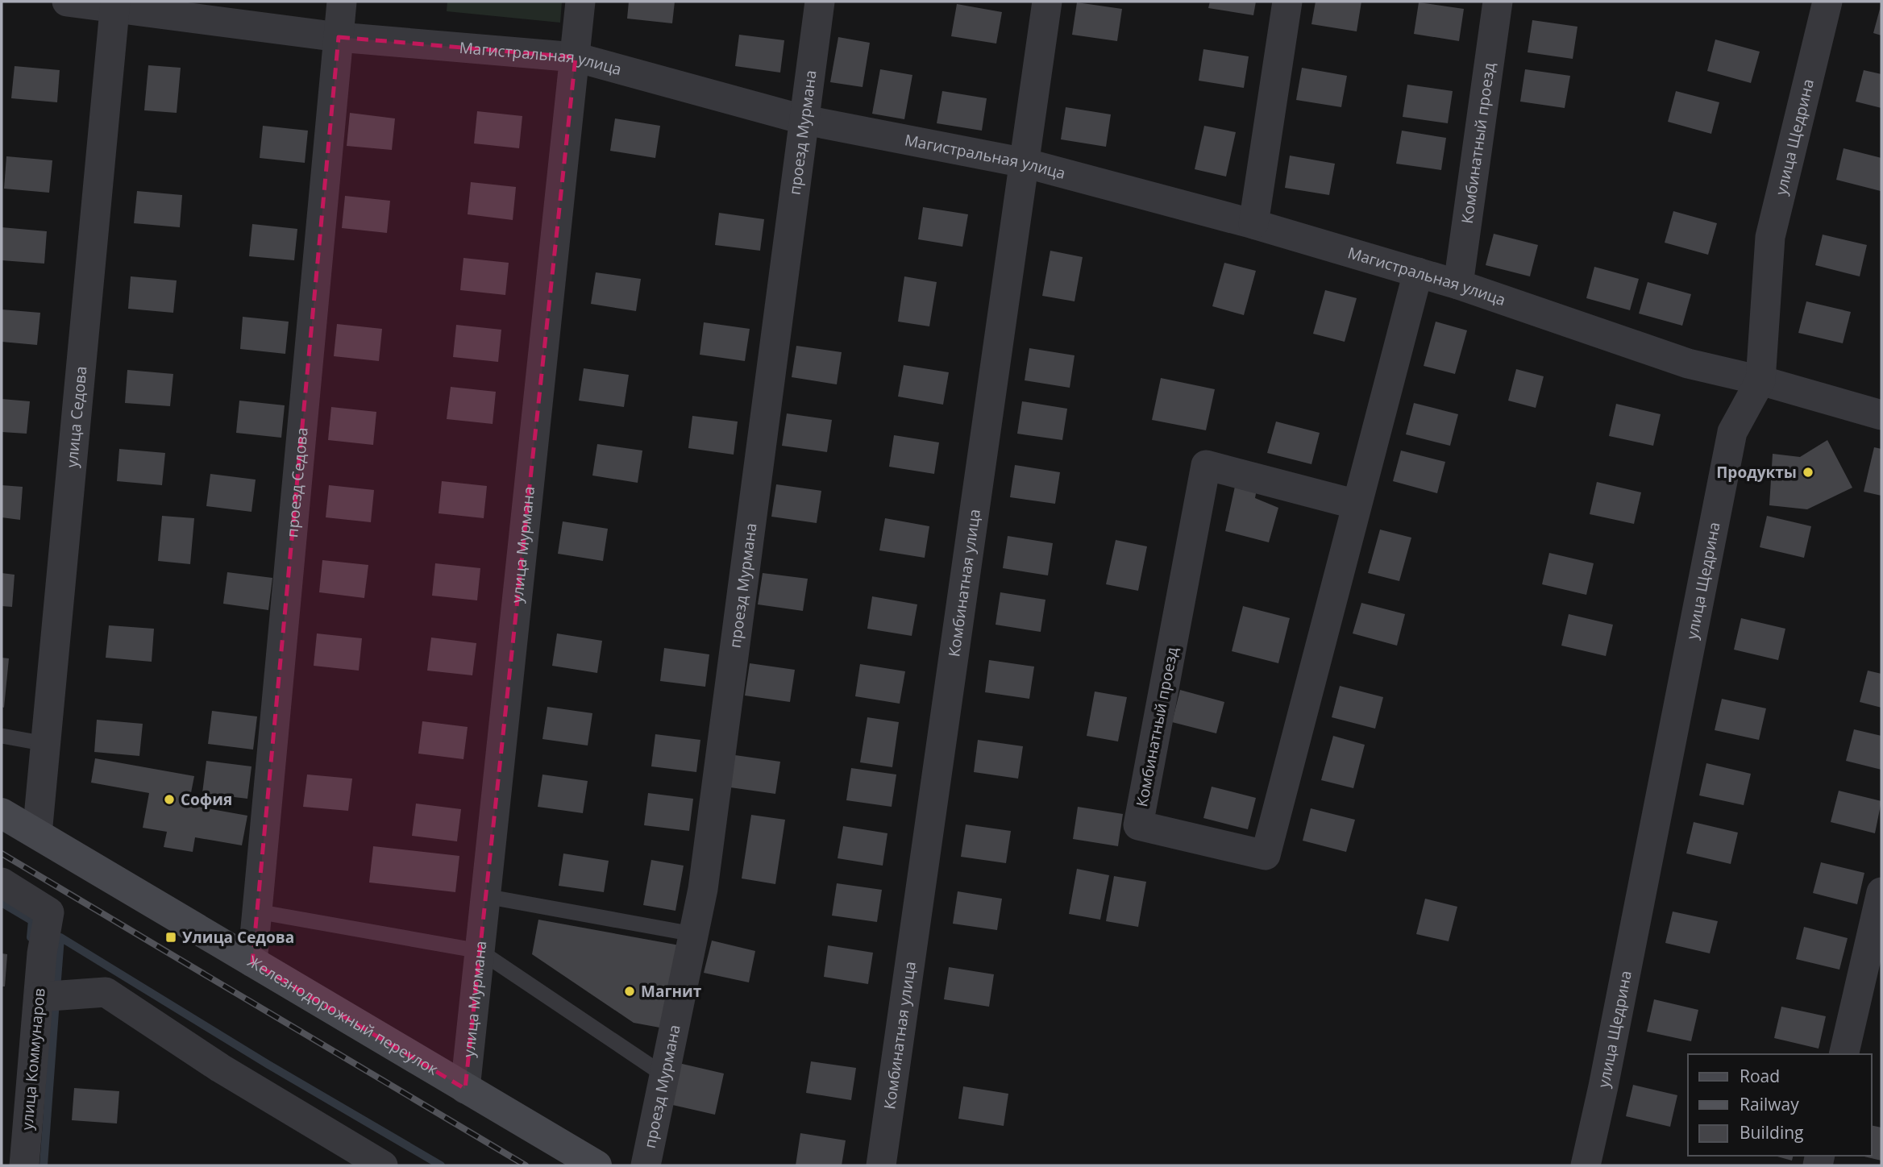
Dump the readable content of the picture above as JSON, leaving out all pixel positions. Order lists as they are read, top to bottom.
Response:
{
  "streets": {
    "street": [
      "Магистральная улица",
      "проезд Мурмана",
      "улица Щедрина",
      "Комбинатный проезд",
      "улица Седова",
      "проезд Седова",
      "улица Мурмана",
      "Комбинатная улица",
      "Железнодорожный переулок",
      "улица Коммунаров"
    ]
  },
  "crossings": [
    ["Магистральная улица", "проезд Мурмана"],
    ["Магистральная улица", "улица Щедрина"],
    ["Магистральная улица", "Комбинатный проезд"],
    ["Магистральная улица", "улица Седова"],
    ["Магистральная улица", "проезд Седова"],
    ["Магистральная улица", "улица Мурмана"],
    ["Магистральная улица", "Комбинатная улица"],
    ["улица Седова", "Железнодорожный переулок"],
    ["проезд Седова", "Железнодорожный переулок"],
    ["улица Мурмана", "Железнодорожный переулок"]
  ],
  "places": {
    "other": ["Продукты", "София", "Магнит"],
    "transit": ["Улица Седова"]
  },
  "legend": ["Road", "Railway", "Building"]
}
